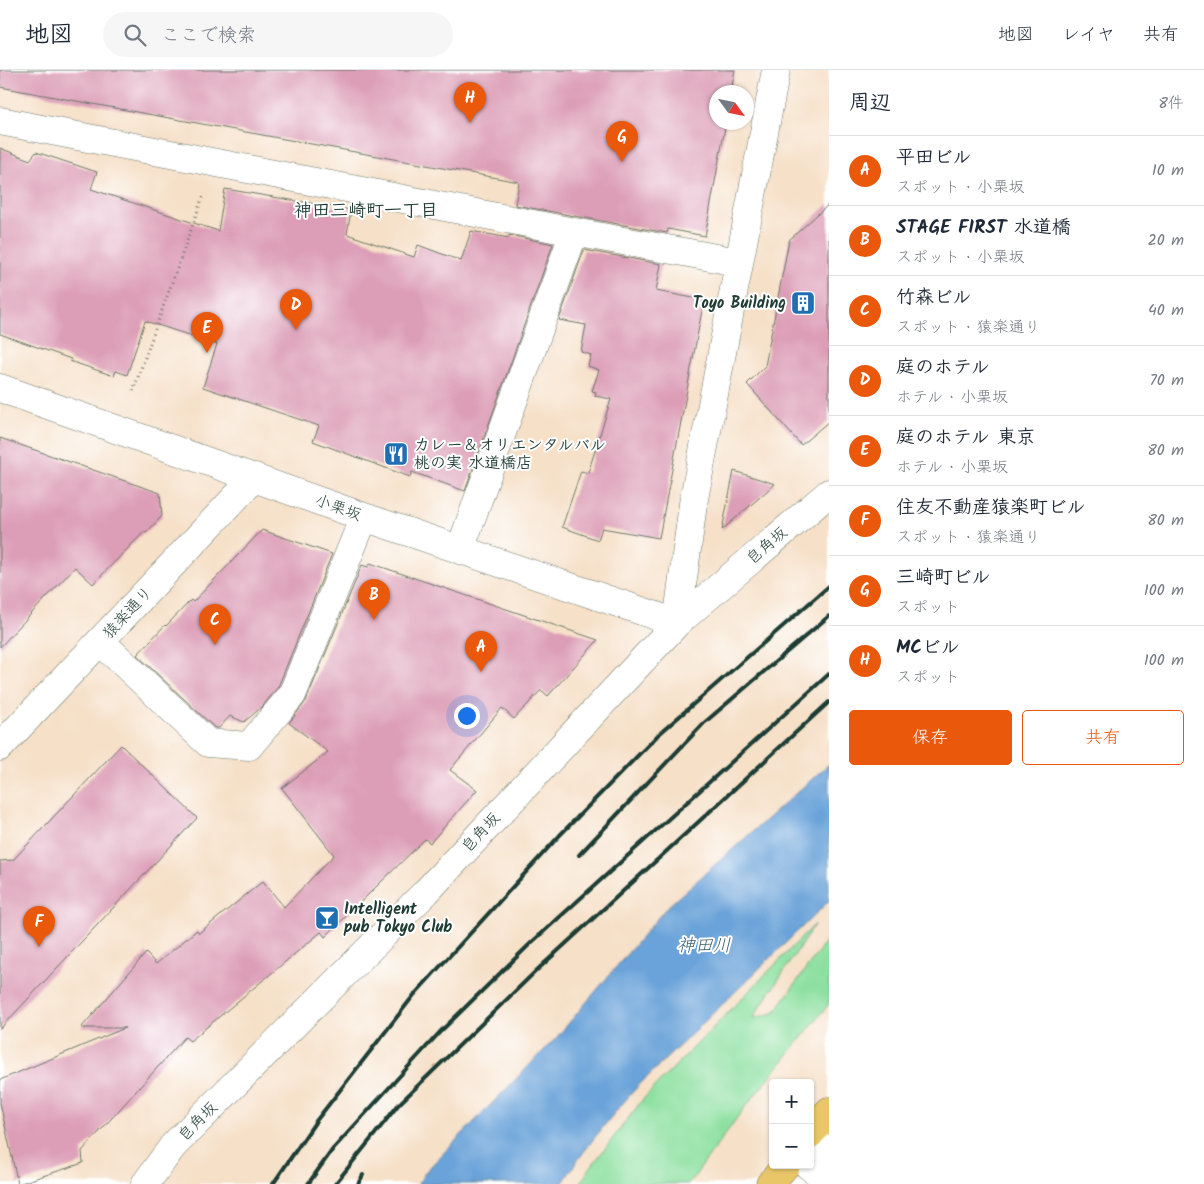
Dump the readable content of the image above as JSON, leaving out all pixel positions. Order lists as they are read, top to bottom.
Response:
{
  "streets": {
    "street": ["小栗坂", "皀角坂", "猿楽通り"]
  },
  "crossings": [
    ["小栗坂", "皀角坂"],
    ["小栗坂", "猿楽通り"]
  ],
  "districts": ["神田三崎町一丁目"],
  "water": ["神田川"],
  "places": {
    "building": ["Toyo Building"],
    "restaurant": ["カレー＆オリエンタルバル 桃の実 水道橋店"],
    "bar": ["Intelligent pub Tokyo Club"]
  },
  "north": "bottom right",
  "page": {
    "header": "地図",
    "search": "ここで検索",
    "nav": ["地図", "レイヤ", "共有"],
    "heading": ["周辺", "8件"],
    "pins": [
      "H",
      "G",
      "D",
      "E",
      "B",
      "C",
      "A",
      "F"
    ],
    "list": [
      {
        "mark": "A",
        "name": "平田ビル",
        "note": "スポット · 小栗坂",
        "value": "10 m"
      },
      {
        "mark": "B",
        "name": "STAGE FIRST 水道橋",
        "note": "スポット · 小栗坂",
        "value": "20 m"
      },
      {
        "mark": "C",
        "name": "竹森ビル",
        "note": "スポット · 猿楽通り",
        "value": "40 m"
      },
      {
        "mark": "D",
        "name": "庭のホテル",
        "note": "ホテル · 小栗坂",
        "value": "70 m"
      },
      {
        "mark": "E",
        "name": "庭のホテル 東京",
        "note": "ホテル · 小栗坂",
        "value": "80 m"
      },
      {
        "mark": "F",
        "name": "住友不動産猿楽町ビル",
        "note": "スポット · 猿楽通り",
        "value": "80 m"
      },
      {
        "mark": "G",
        "name": "三崎町ビル",
        "note": "スポット",
        "value": "100 m"
      },
      {
        "mark": "H",
        "name": "MCビル",
        "note": "スポット",
        "value": "100 m"
      }
    ],
    "buttons": ["保存", "共有"],
    "map_buttons": ["+", "−"]
  }
}
